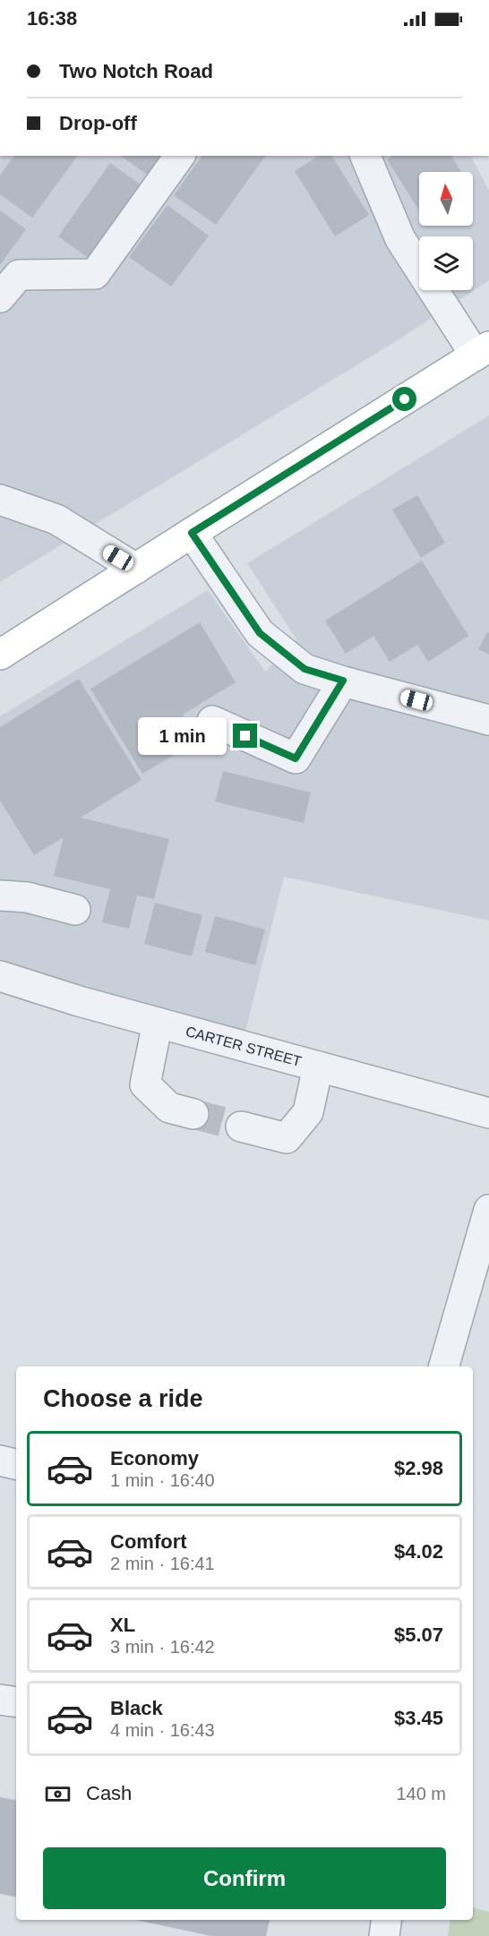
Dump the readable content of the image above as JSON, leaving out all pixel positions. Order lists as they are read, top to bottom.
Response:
{
  "streets": {
    "street": ["CARTER STREET"]
  },
  "north": "top",
  "page": {
    "status": "16:38",
    "banner": ["Two Notch Road", "Drop-off"],
    "bubble": "1 min",
    "heading": "Choose a ride",
    "list": [
      {
        "name": "Economy",
        "note": "1 min · 16:40",
        "value": "$2.98"
      },
      {
        "name": "Comfort",
        "note": "2 min · 16:41",
        "value": "$4.02"
      },
      {
        "name": "XL",
        "note": "3 min · 16:42",
        "value": "$5.07"
      },
      {
        "name": "Black",
        "note": "4 min · 16:43",
        "value": "$3.45"
      }
    ],
    "pay": ["Cash", "140 m"],
    "buttons": "Confirm"
  }
}
